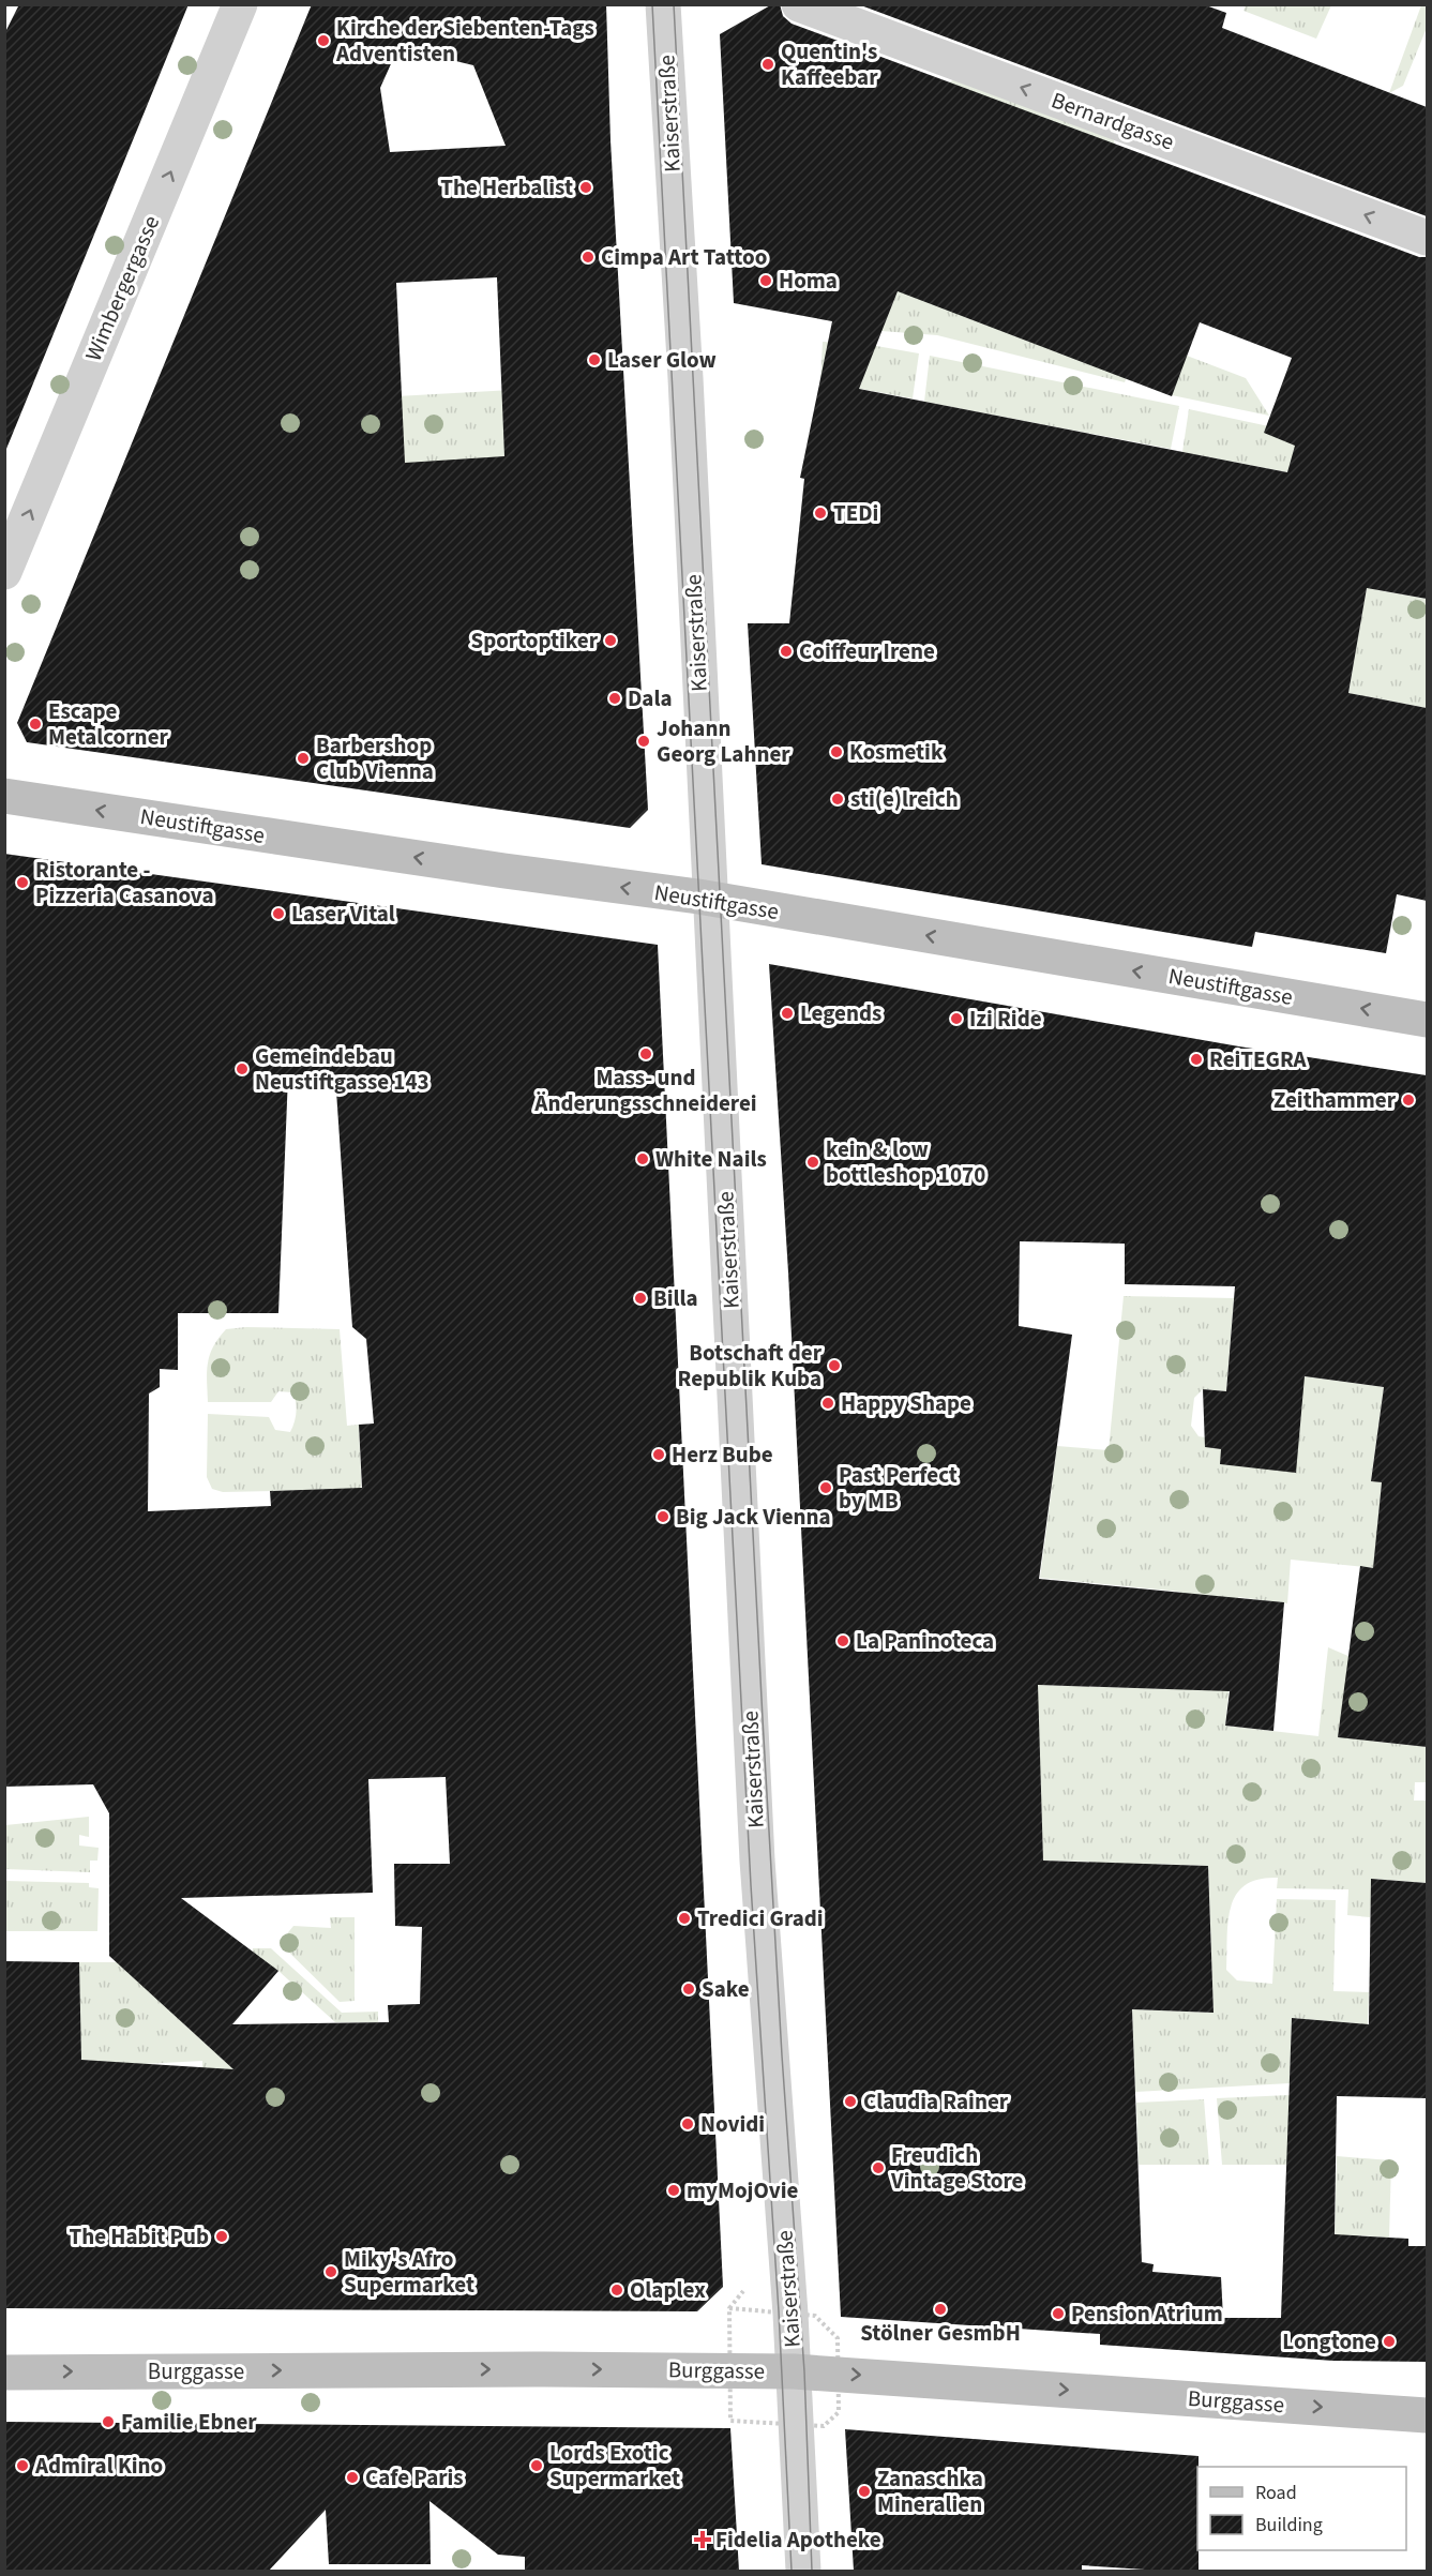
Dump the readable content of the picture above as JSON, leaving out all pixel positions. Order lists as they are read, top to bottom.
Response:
{
  "streets": {
    "main road": ["Neustiftgasse", "Burggasse"],
    "street": ["Kaiserstraße", "Bernardgasse", "Wimbergergasse"]
  },
  "crossings": [
    ["Kaiserstraße", "Neustiftgasse"],
    ["Kaiserstraße", "Burggasse"]
  ],
  "one_way": [
    "Bernardgasse",
    "Wimbergergasse",
    "Neustiftgasse",
    "Burggasse"
  ],
  "places": {
    "other": [
      "Kirche der Siebenten-Tags Adventisten",
      "Quentin's Kaffeebar",
      "The Herbalist",
      "Cimpa Art Tattoo",
      "Homa",
      "Laser Glow",
      "TEDi",
      "Sportoptiker",
      "Coiffeur Irene",
      "Dala",
      "Escape Metalcorner",
      "Johann Georg Lahner",
      "Kosmetik",
      "Barbershop Club Vienna",
      "sti(e)lreich",
      "Ristorante - Pizzeria Casanova",
      "Laser Vital",
      "Legends",
      "Izi Ride",
      "Mass- und Änderungsschneiderei",
      "ReiTEGRA",
      "Gemeindebau Neustiftgasse 143",
      "Zeithammer",
      "White Nails",
      "kein & low bottleshop 1070",
      "Billa",
      "Botschaft der Republik Kuba",
      "Happy Shape",
      "Herz Bube",
      "Past Perfect by MB",
      "Big Jack Vienna",
      "La Paninoteca",
      "Tredici Gradi",
      "Sake",
      "Claudia Rainer",
      "Novidi",
      "Freudich Vintage Store",
      "myMojOvie",
      "The Habit Pub",
      "Miky's Afro Supermarket",
      "Olaplex",
      "Stölner GesmbH",
      "Pension Atrium",
      "Longtone",
      "Familie Ebner",
      "Admiral Kino",
      "Lords Exotic Supermarket",
      "Cafe Paris",
      "Zanaschka Mineralien"
    ],
    "health": ["Fidelia Apotheke"]
  },
  "legend": ["Road", "Building"]
}
